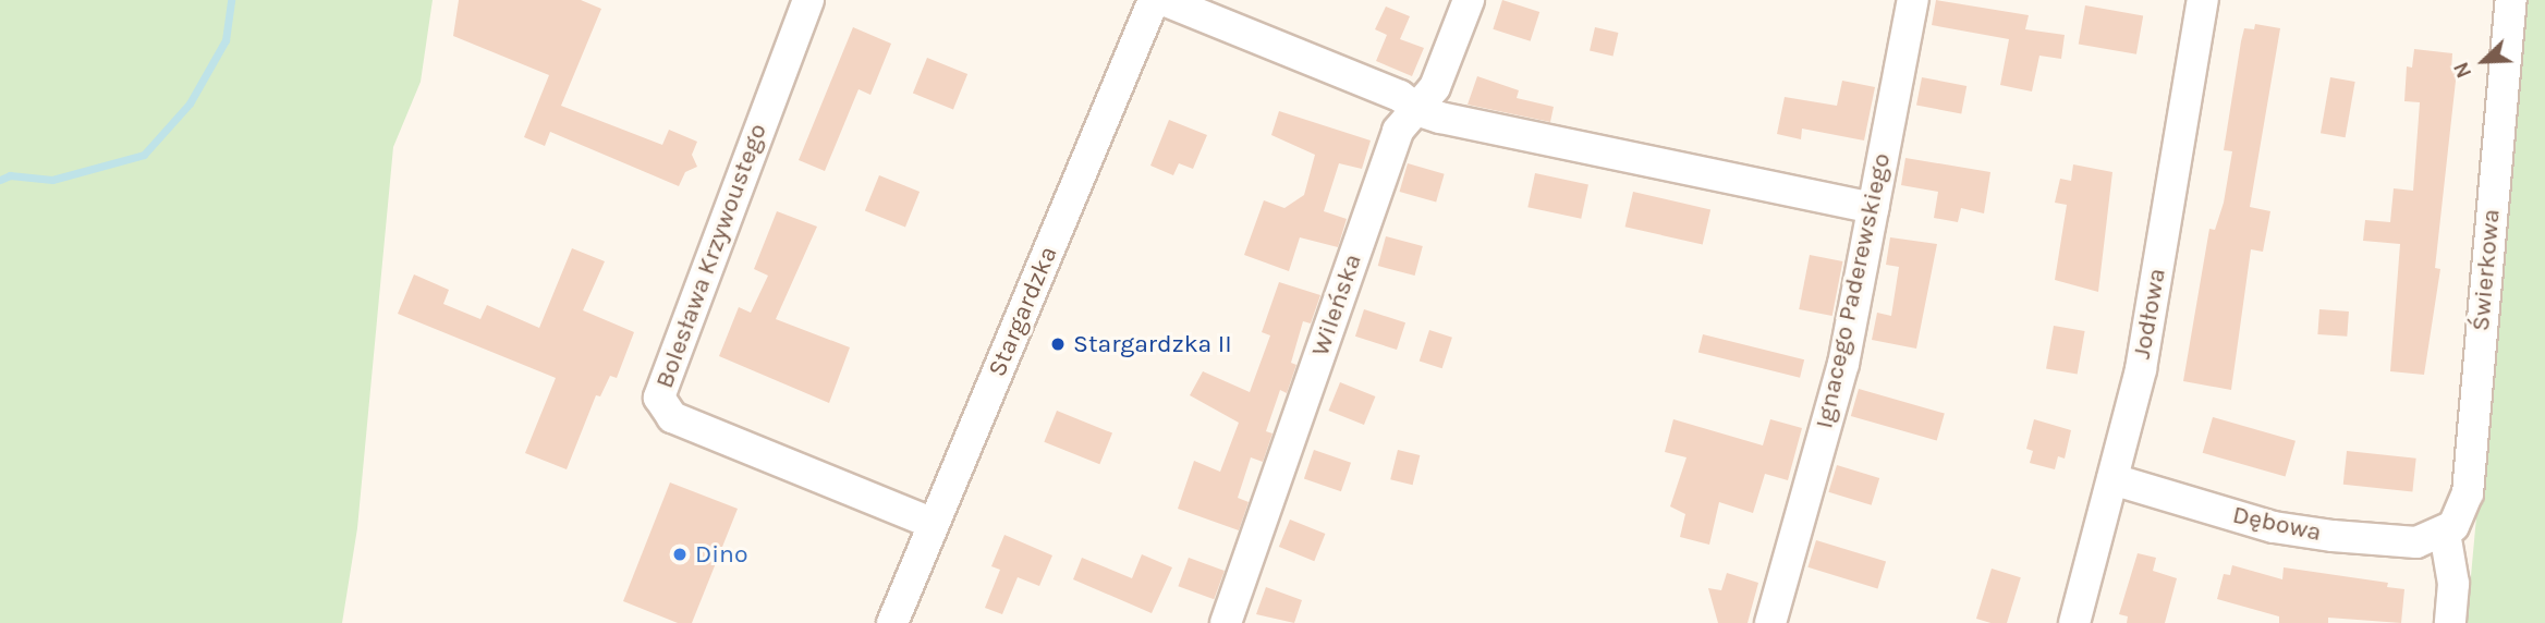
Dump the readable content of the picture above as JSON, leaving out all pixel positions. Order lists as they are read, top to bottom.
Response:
{
  "streets": {
    "street": [
      "Bolesława Krzywoustego",
      "Świerkowa",
      "Ignacego Paderewskiego",
      "Wileńska",
      "Stargardzka",
      "Jodłowa",
      "Dębowa"
    ]
  },
  "crossings": [
    ["Bolesława Krzywoustego", "Stargardzka"],
    ["Świerkowa", "Dębowa"],
    ["Jodłowa", "Dębowa"]
  ],
  "places": ["Stargardzka II", "Dino"],
  "north": "bottom left"
}
